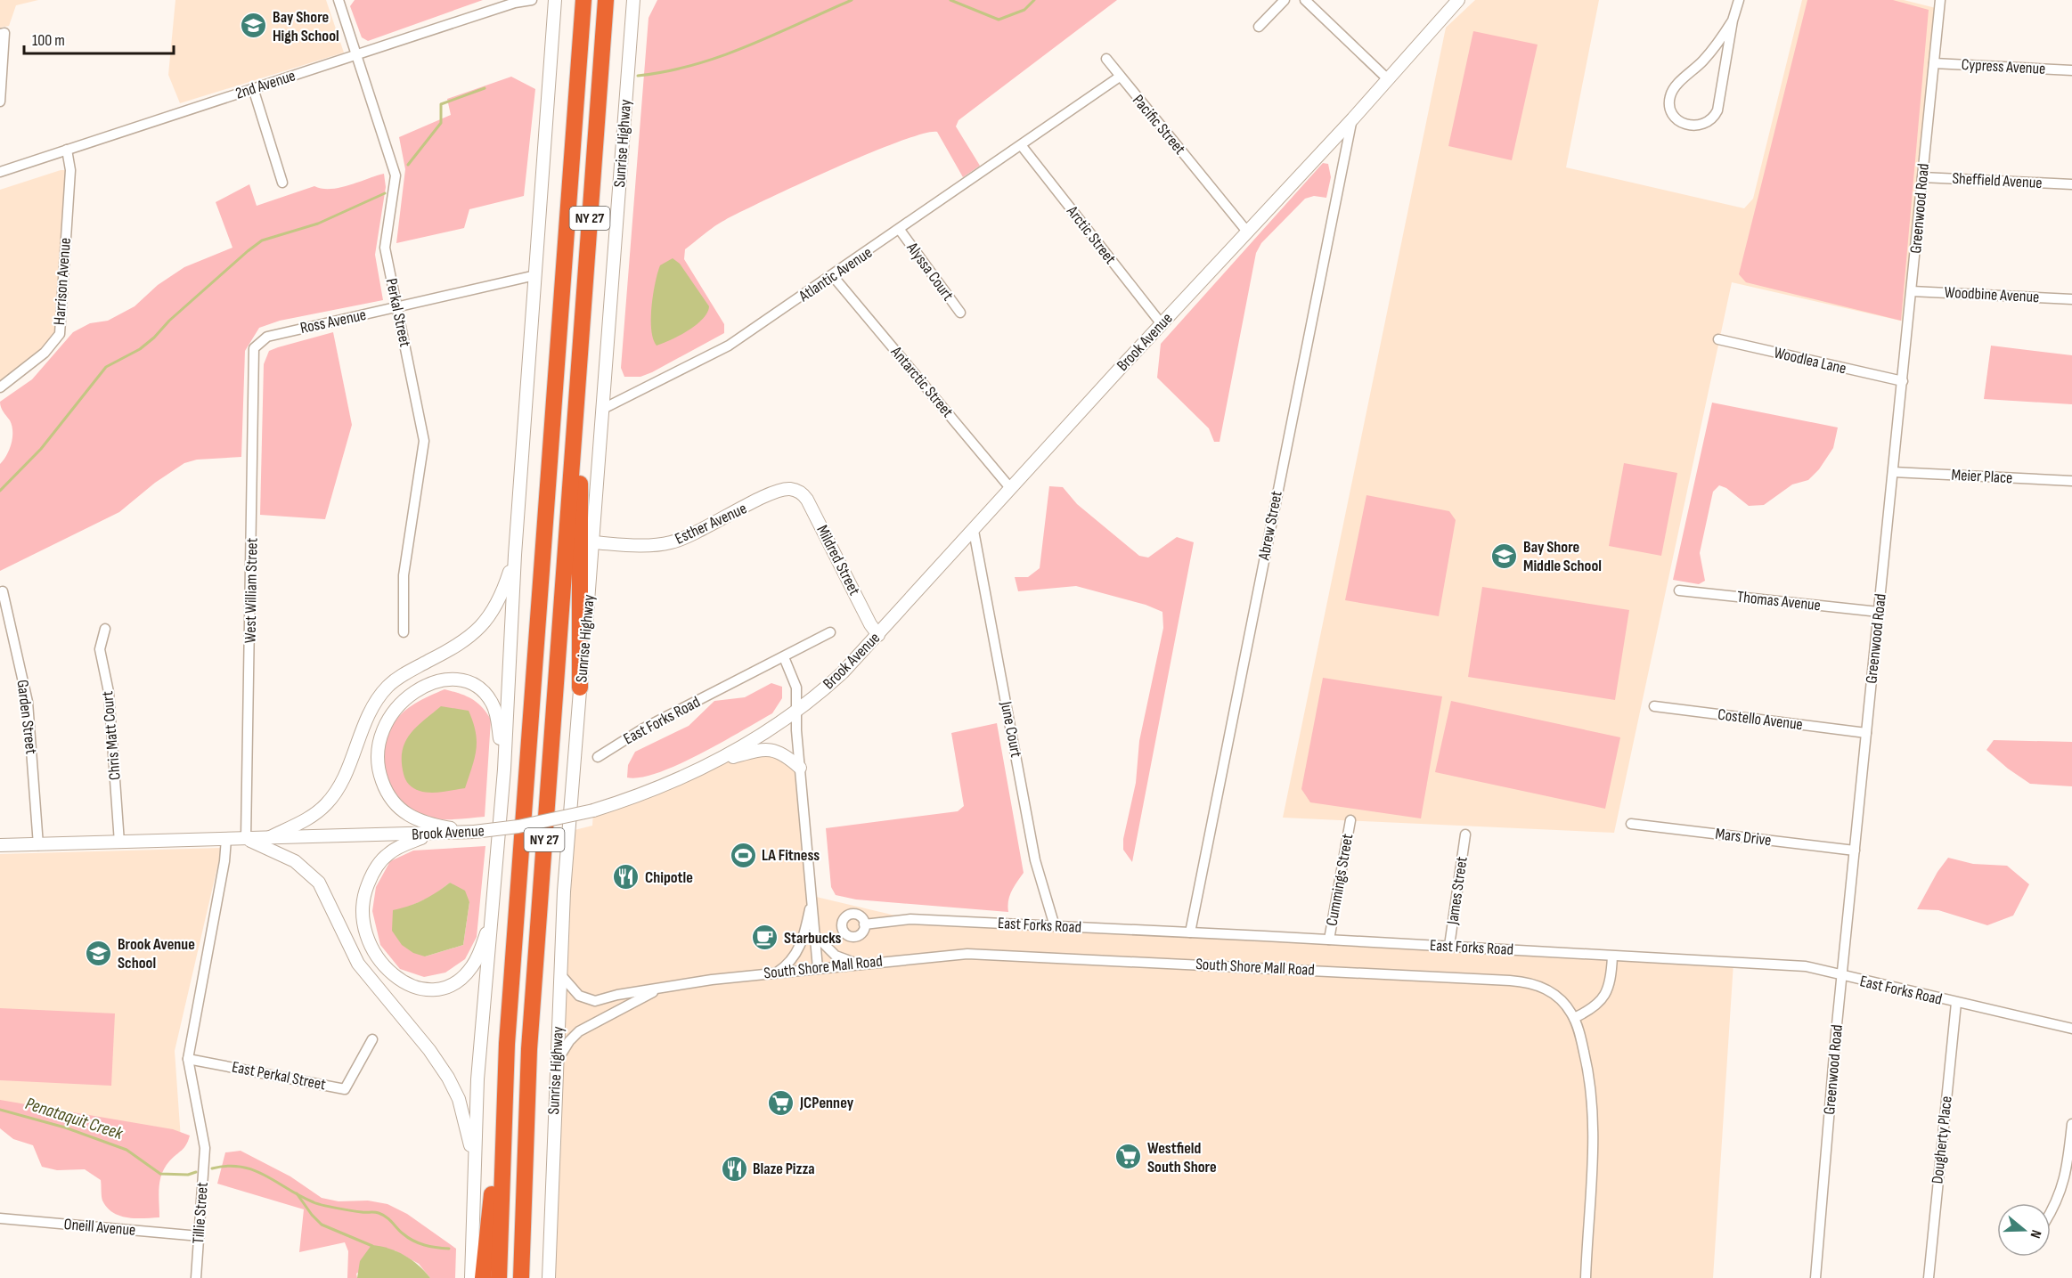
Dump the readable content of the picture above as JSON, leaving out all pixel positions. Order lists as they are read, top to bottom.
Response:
{
  "streets": {
    "highway": ["Sunrise Highway", "NY 27"],
    "main road": ["Brook Avenue", "Esther Avenue", "Mildred Street"],
    "street": [
      "Cypress Avenue",
      "2nd Avenue",
      "Pacific Street",
      "Sheffield Avenue",
      "Greenwood Road",
      "Arctic Street",
      "Alyssa Court",
      "Atlantic Avenue",
      "Harrison Avenue",
      "Woodbine Avenue",
      "Perkal Street",
      "Ross Avenue",
      "Woodlea Lane",
      "Antarctic Street",
      "Meier Place",
      "Abrew Street",
      "West William Street",
      "Thomas Avenue",
      "Garden Street",
      "Costello Avenue",
      "East Forks Road",
      "June Court",
      "Chris Matt Court",
      "Mars Drive",
      "Cummings Street",
      "James Street",
      "South Shore Mall Road",
      "East Perkal Street",
      "Dougherty Place",
      "Tillie Street",
      "Oneill Avenue"
    ]
  },
  "crossings": [
    ["Cypress Avenue", "Greenwood Road"],
    ["2nd Avenue", "Harrison Avenue"],
    ["2nd Avenue", "Perkal Street"],
    ["Pacific Street", "Atlantic Avenue"],
    ["Pacific Street", "Brook Avenue"],
    ["Sunrise Highway", "Atlantic Avenue"],
    ["Sunrise Highway", "Esther Avenue"],
    ["Sunrise Highway", "South Shore Mall Road"],
    ["Sheffield Avenue", "Greenwood Road"],
    ["Greenwood Road", "Woodbine Avenue"],
    ["Greenwood Road", "Woodlea Lane"],
    ["Greenwood Road", "Meier Place"],
    ["Greenwood Road", "Thomas Avenue"],
    ["Greenwood Road", "Costello Avenue"],
    ["Greenwood Road", "East Forks Road"],
    ["Greenwood Road", "Mars Drive"],
    ["Arctic Street", "Atlantic Avenue"],
    ["Arctic Street", "Brook Avenue"],
    ["Alyssa Court", "Atlantic Avenue"],
    ["Atlantic Avenue", "Antarctic Street"],
    ["Perkal Street", "Ross Avenue"],
    ["Ross Avenue", "West William Street"],
    ["Brook Avenue", "Antarctic Street"],
    ["Brook Avenue", "Abrew Street"],
    ["Brook Avenue", "Mildred Street"],
    ["Brook Avenue", "West William Street"],
    ["Brook Avenue", "Garden Street"],
    ["Brook Avenue", "June Court"],
    ["Brook Avenue", "Chris Matt Court"],
    ["Esther Avenue", "Mildred Street"],
    ["Abrew Street", "East Forks Road"],
    ["East Forks Road", "June Court"],
    ["East Forks Road", "Cummings Street"],
    ["East Forks Road", "James Street"],
    ["East Forks Road", "Dougherty Place"],
    ["East Perkal Street", "Tillie Street"],
    ["Tillie Street", "Oneill Avenue"]
  ],
  "water": ["Penataquit Creek"],
  "places": {
    "school or university": ["Bay Shore High School", "Bay Shore Middle School", "Brook Avenue School"],
    "sports": ["LA Fitness"],
    "restaurant": ["Chipotle", "Blaze Pizza"],
    "cafe": ["Starbucks"],
    "supermarket": ["JCPenney", "Westfield South Shore"]
  },
  "scale_bar": "100 m",
  "north": "right"
}
